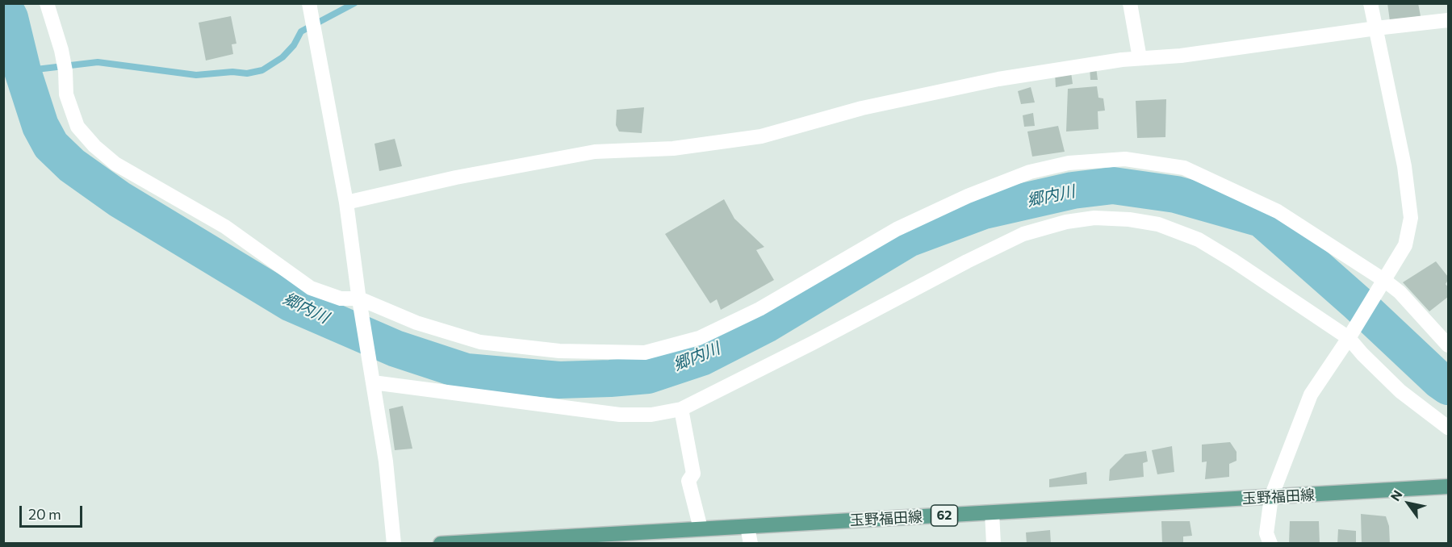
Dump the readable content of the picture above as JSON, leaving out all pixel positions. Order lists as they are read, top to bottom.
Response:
{
  "streets": {
    "main road": ["玉野福田線", "62"]
  },
  "water": ["郷内川"],
  "scale_bar": "20 m",
  "north": "top left"
}
